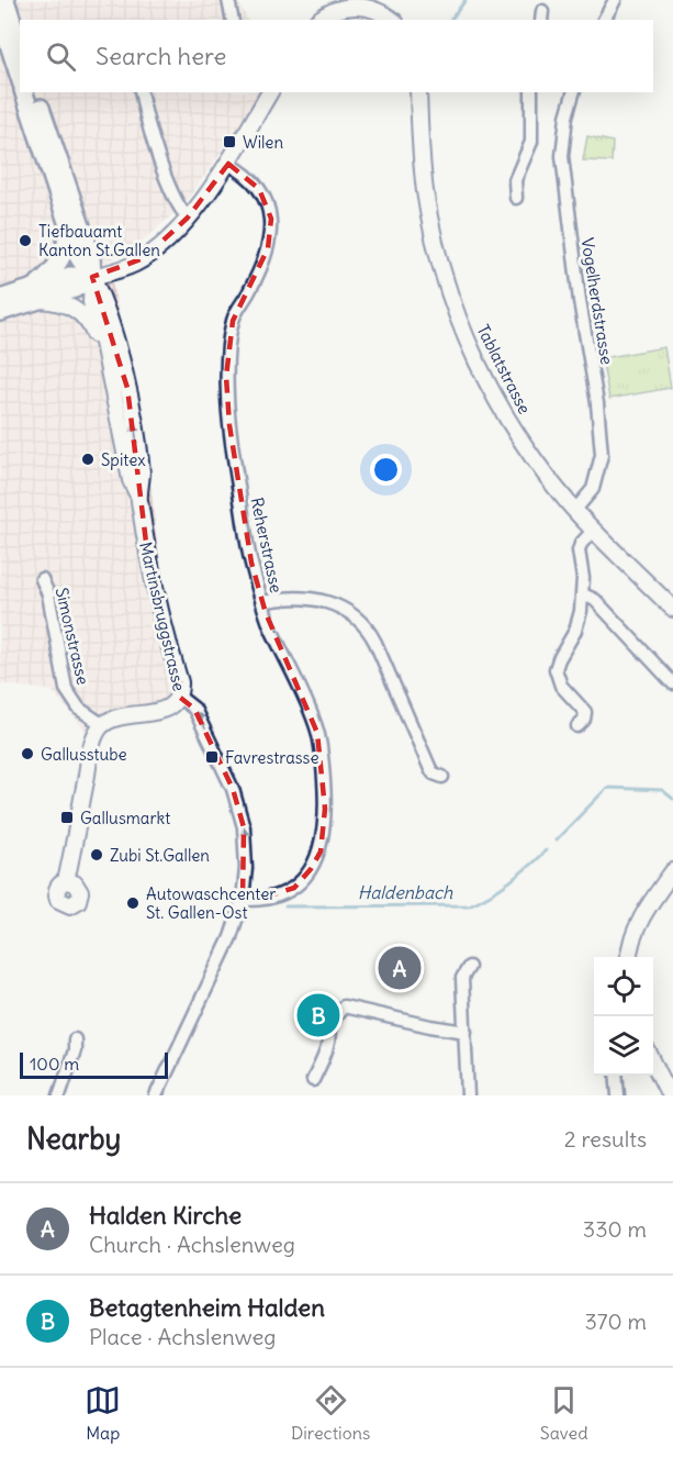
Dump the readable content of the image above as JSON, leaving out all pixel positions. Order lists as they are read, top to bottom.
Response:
{
  "streets": {
    "main road": ["Martinsbruggstrasse"],
    "street": [
      "Vogelherdstrasse",
      "Tablatstrasse",
      "Reherstrasse",
      "Simonstrasse"
    ]
  },
  "crossings": [
    ["Vogelherdstrasse", "Tablatstrasse"],
    ["Reherstrasse", "Martinsbruggstrasse"]
  ],
  "water": ["Haldenbach"],
  "places": {
    "transit": ["Wilen", "Favrestrasse", "Gallusmarkt"],
    "other": [
      "Tiefbauamt Kanton St.Gallen",
      "Spitex",
      "Gallusstube",
      "Zubi St.Gallen",
      "Autowaschcenter St. Gallen-Ost"
    ]
  },
  "scale_bar": "100 m",
  "page": {
    "search": "Search here",
    "pins": ["A", "B"],
    "scale": "100 m",
    "heading": ["Nearby", "2 results"],
    "list": [
      {
        "mark": "A",
        "name": "Halden Kirche",
        "note": "Church · Achslenweg",
        "value": "330 m"
      },
      {
        "mark": "B",
        "name": "Betagtenheim Halden",
        "note": "Place · Achslenweg",
        "value": "370 m"
      }
    ],
    "nav": ["Map", "Directions", "Saved"]
  }
}
